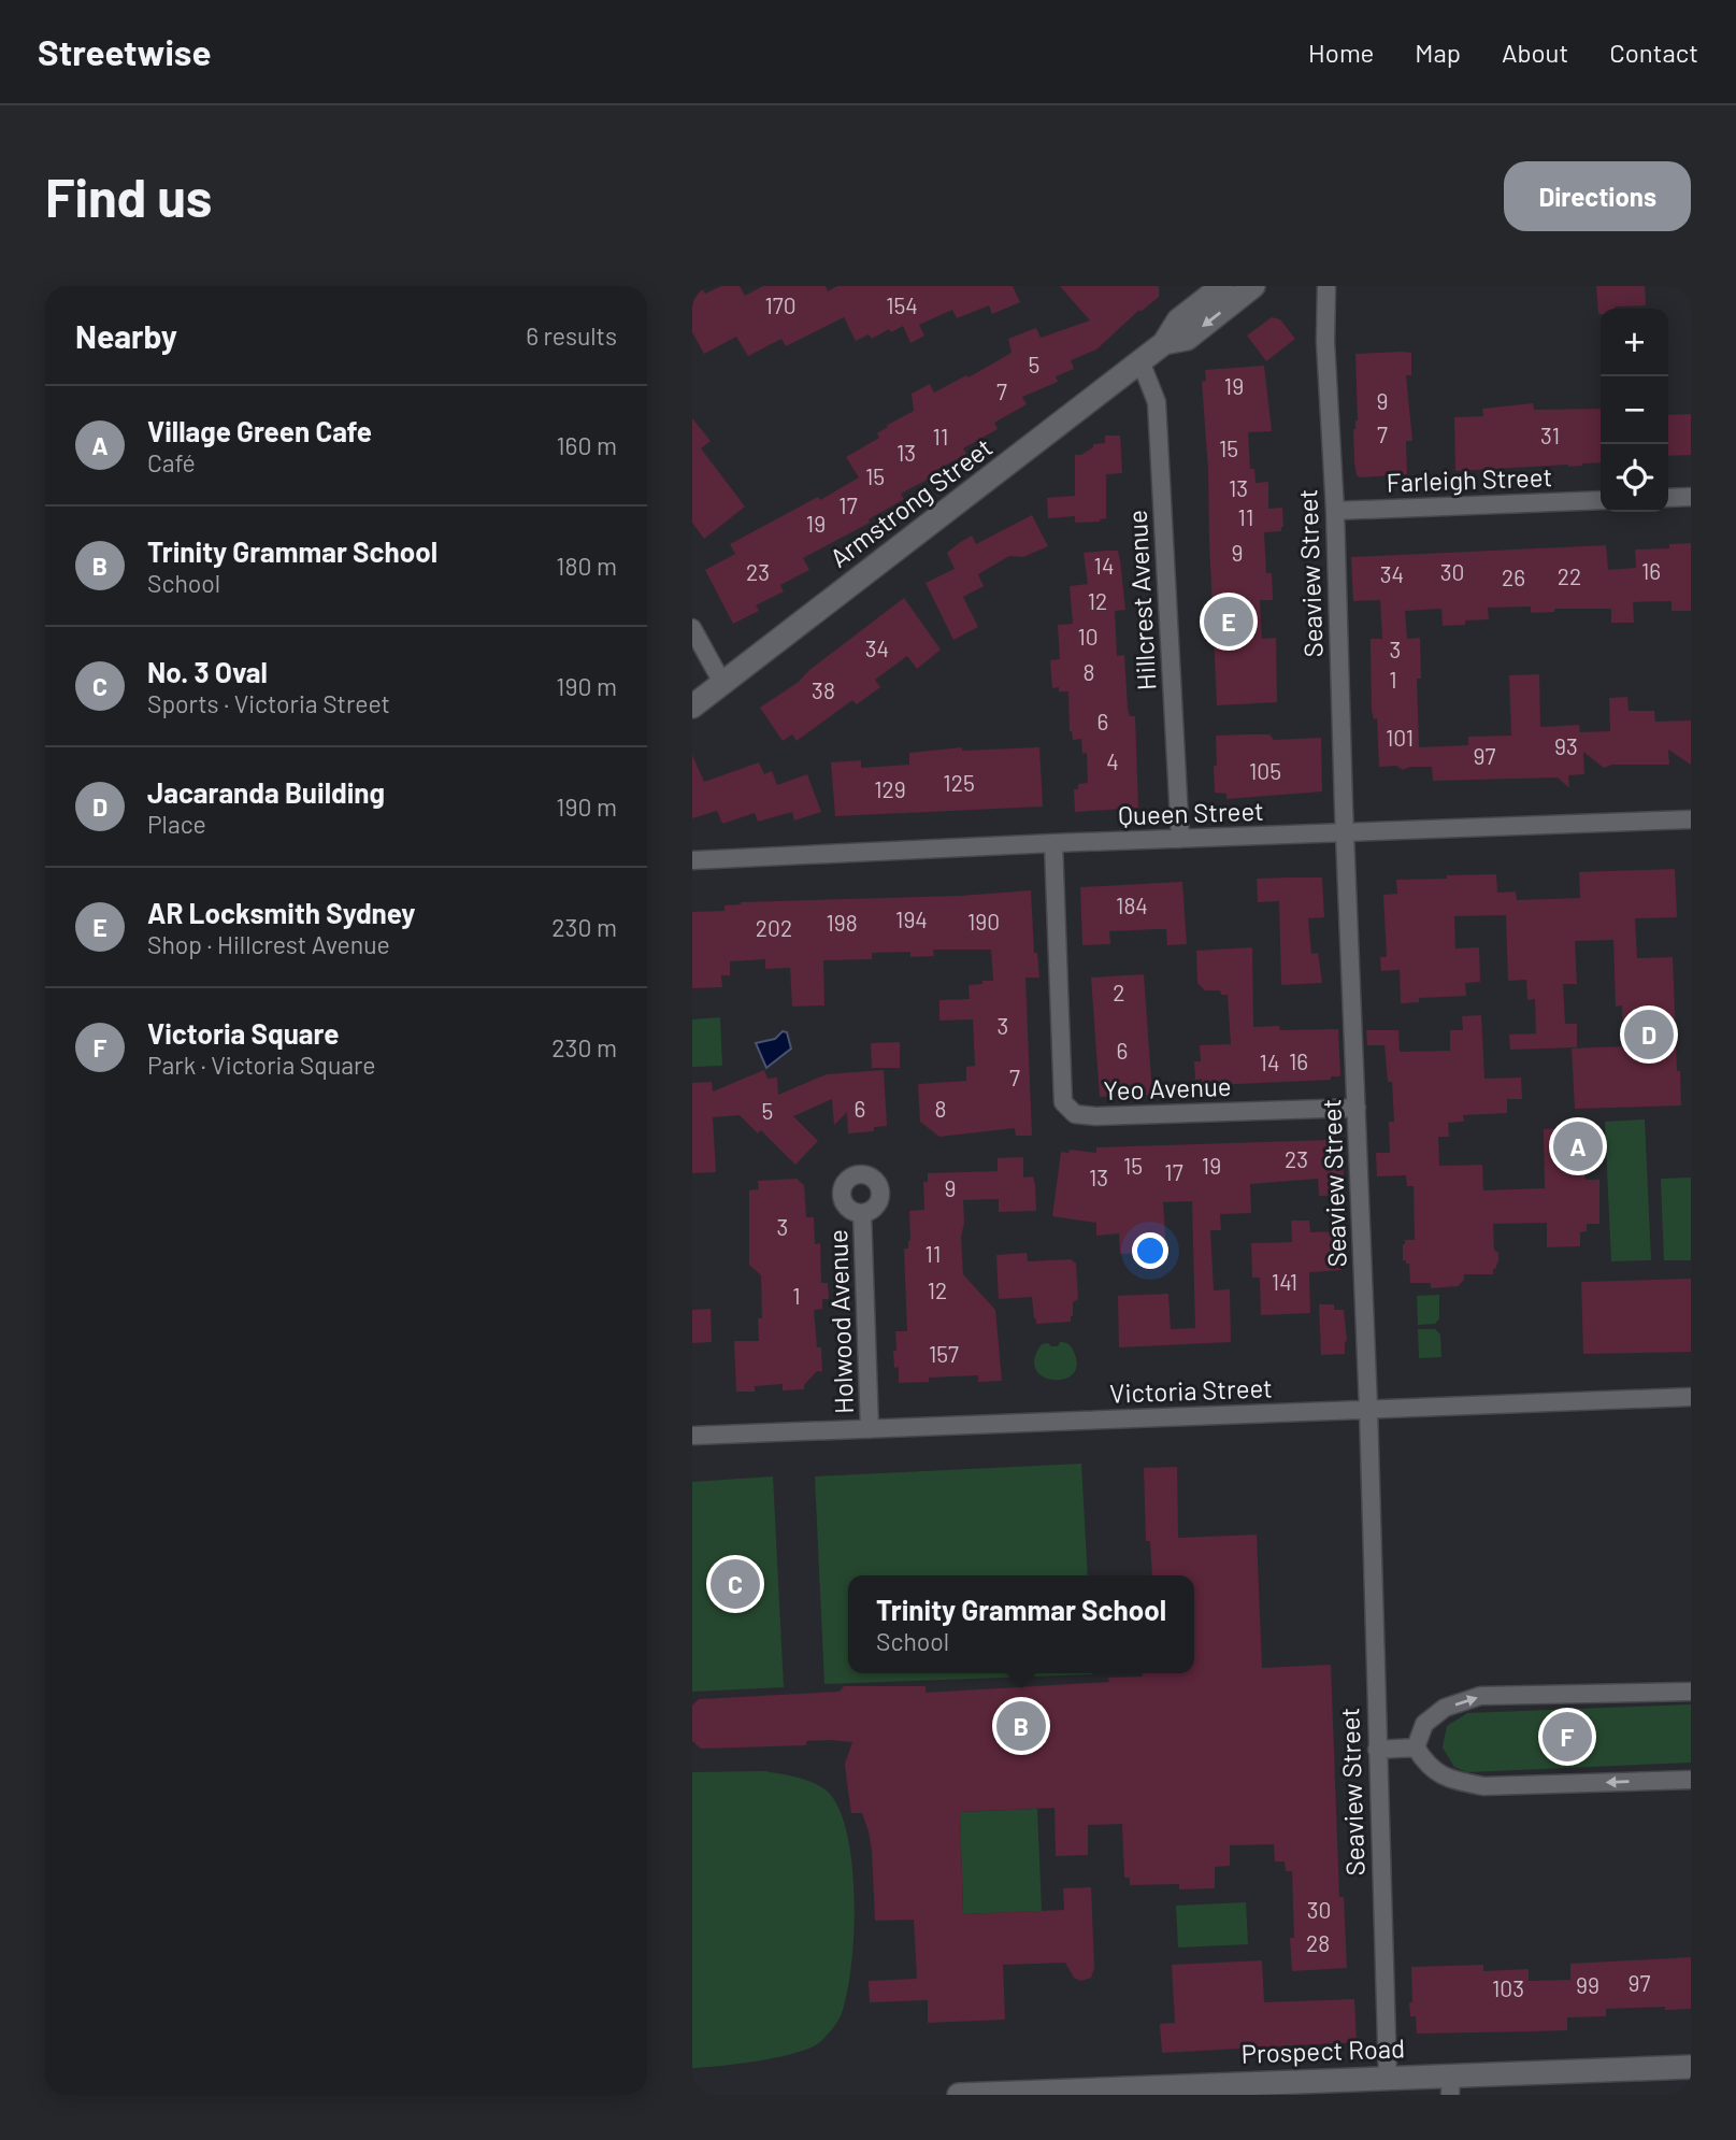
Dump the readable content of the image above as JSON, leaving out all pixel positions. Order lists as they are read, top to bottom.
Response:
{
  "streets": {
    "street": [
      "Farleigh Street",
      "Armstrong Street",
      "Seaview Street",
      "Hillcrest Avenue",
      "Queen Street",
      "Yeo Avenue",
      "Holwood Avenue",
      "Victoria Street",
      "Prospect Road"
    ]
  },
  "crossings": [
    ["Farleigh Street", "Seaview Street"],
    ["Armstrong Street", "Hillcrest Avenue"],
    ["Seaview Street", "Queen Street"],
    ["Seaview Street", "Yeo Avenue"],
    ["Seaview Street", "Victoria Street"],
    ["Seaview Street", "Prospect Road"],
    ["Hillcrest Avenue", "Queen Street"],
    ["Queen Street", "Yeo Avenue"],
    ["Holwood Avenue", "Victoria Street"]
  ],
  "house_numbers": [
    "170",
    "154",
    "5",
    "19",
    "7",
    "9",
    "7",
    "31",
    "11",
    "15",
    "13",
    "15",
    "13",
    "17",
    "11",
    "19",
    "9",
    "14",
    "16",
    "23",
    "30",
    "34",
    "22",
    "26",
    "12",
    "10",
    "34",
    "3",
    "8",
    "1",
    "38",
    "6",
    "101",
    "93",
    "97",
    "4",
    "105",
    "125",
    "129",
    "184",
    "194",
    "190",
    "198",
    "202",
    "2",
    "3",
    "6",
    "16",
    "14",
    "7",
    "6",
    "8",
    "5",
    "23",
    "15",
    "19",
    "17",
    "13",
    "9",
    "3",
    "11",
    "141",
    "12",
    "1",
    "157",
    "30",
    "28",
    "97",
    "99",
    "103"
  ],
  "page": {
    "header": "Streetwise",
    "nav": [
      "Home",
      "Map",
      "About",
      "Contact"
    ],
    "buttons": "Directions",
    "title": "Find us",
    "heading": ["Nearby", "6 results"],
    "map_buttons": ["+", "−"],
    "list": [
      {
        "mark": "A",
        "name": "Village Green Cafe",
        "note": "Café",
        "value": "160 m"
      },
      {
        "mark": "B",
        "name": "Trinity Grammar School",
        "note": "School",
        "value": "180 m"
      },
      {
        "mark": "C",
        "name": "No. 3 Oval",
        "note": "Sports · Victoria Street",
        "value": "190 m"
      },
      {
        "mark": "D",
        "name": "Jacaranda Building",
        "note": "Place",
        "value": "190 m"
      },
      {
        "mark": "E",
        "name": "AR Locksmith Sydney",
        "note": "Shop · Hillcrest Avenue",
        "value": "230 m"
      },
      {
        "mark": "F",
        "name": "Victoria Square",
        "note": "Park · Victoria Square",
        "value": "230 m"
      }
    ],
    "pins": [
      "E",
      "D",
      "A",
      "C",
      "B",
      "F"
    ],
    "popup": ["Trinity Grammar School", "School"]
  }
}
